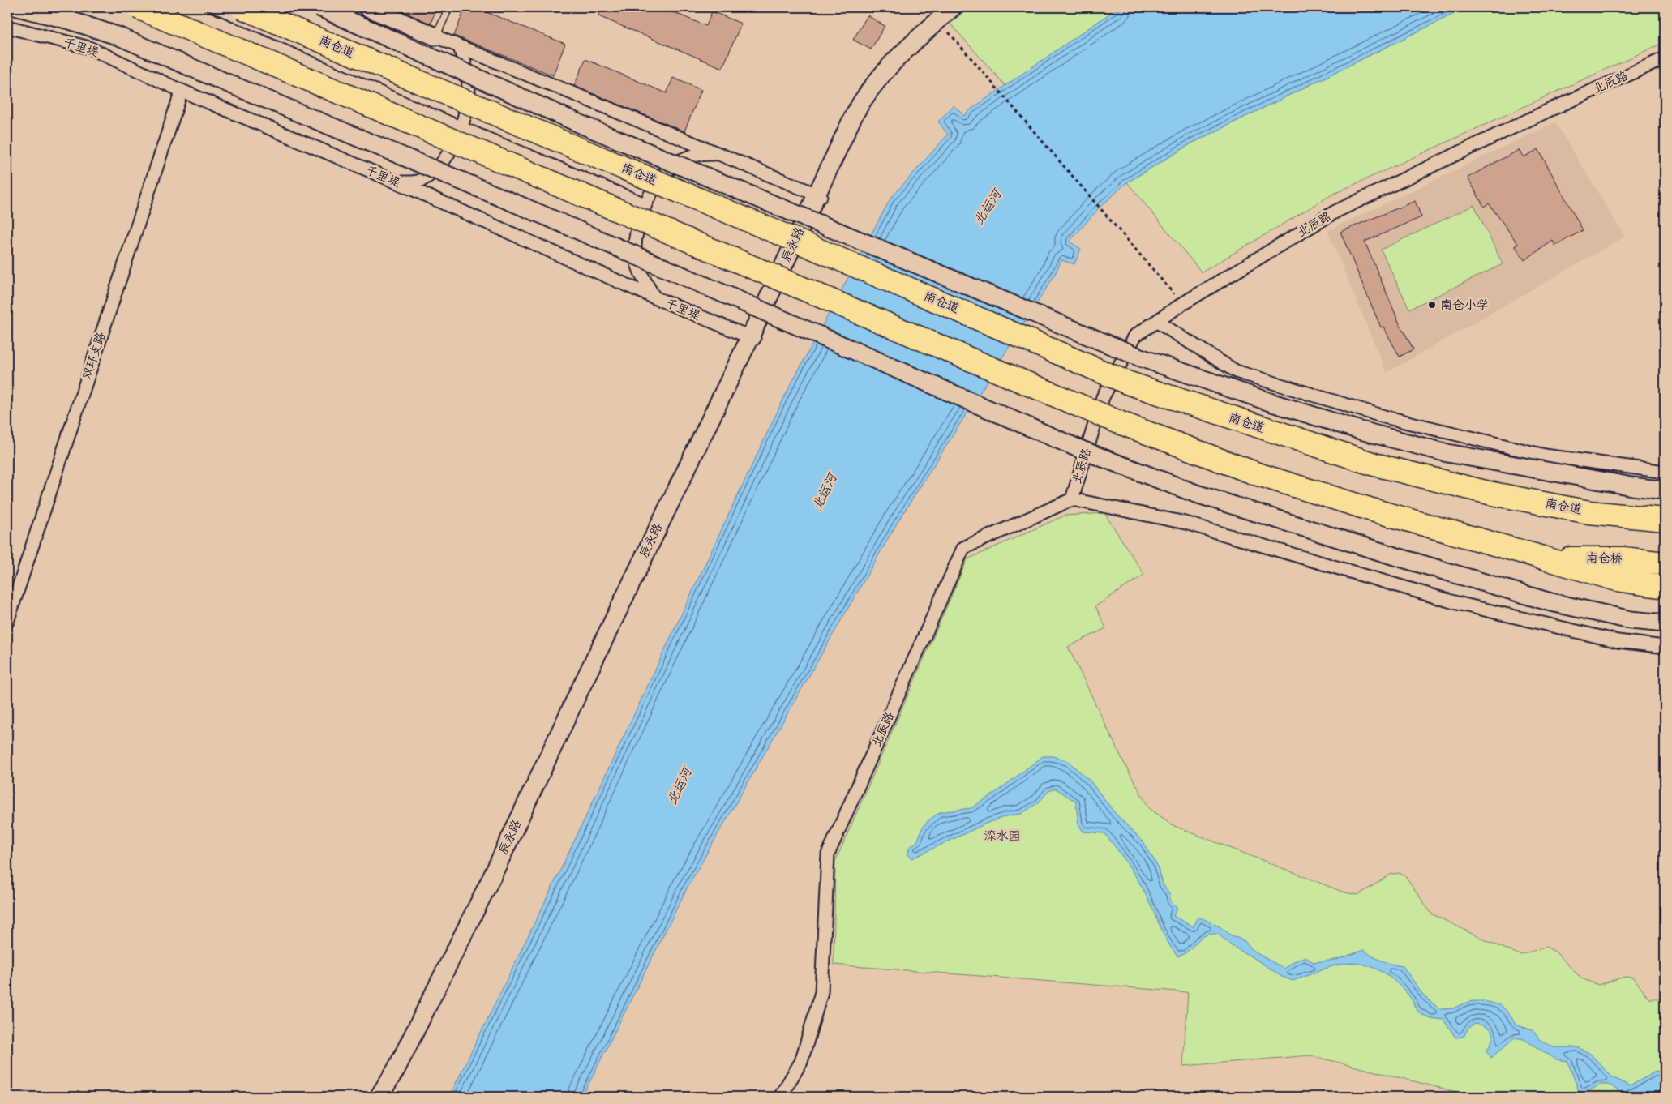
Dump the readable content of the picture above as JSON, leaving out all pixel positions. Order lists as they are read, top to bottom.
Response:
{
  "streets": {
    "highway": ["南仓道", "南仓桥"],
    "street": [
      "千里堤",
      "北辰路",
      "辰永路",
      "双环支路"
    ]
  },
  "crossings": [
    ["千里堤", "辰永路"],
    ["千里堤", "双环支路"]
  ],
  "water": ["北运河"],
  "parks": ["滦水园"],
  "places": ["南仓小学"]
}
